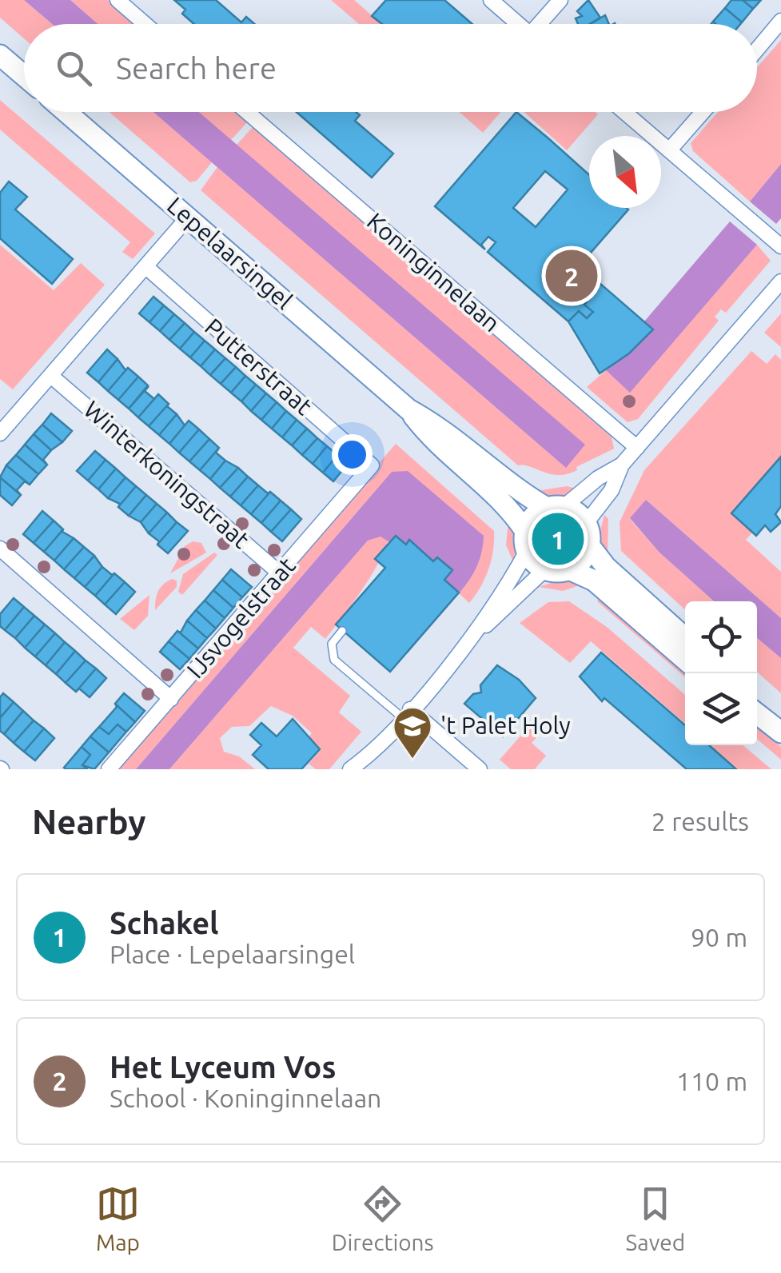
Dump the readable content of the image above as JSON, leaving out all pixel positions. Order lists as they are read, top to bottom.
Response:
{
  "streets": {
    "street": [
      "Lepelaarsingel",
      "Koninginnelaan",
      "Putterstraat",
      "Winterkoningstraat",
      "IJsvogelstraat"
    ]
  },
  "crossings": [
    ["Putterstraat", "IJsvogelstraat"],
    ["Winterkoningstraat", "IJsvogelstraat"]
  ],
  "places": {
    "school or university": ["'t Palet Holy"]
  },
  "north": "bottom right",
  "page": {
    "search": "Search here",
    "pins": ["2", "1"],
    "heading": ["Nearby", "2 results"],
    "list": [
      {
        "mark": "1",
        "name": "Schakel",
        "note": "Place · Lepelaarsingel",
        "value": "90 m"
      },
      {
        "mark": "2",
        "name": "Het Lyceum Vos",
        "note": "School · Koninginnelaan",
        "value": "110 m"
      }
    ],
    "nav": ["Map", "Directions", "Saved"]
  }
}
